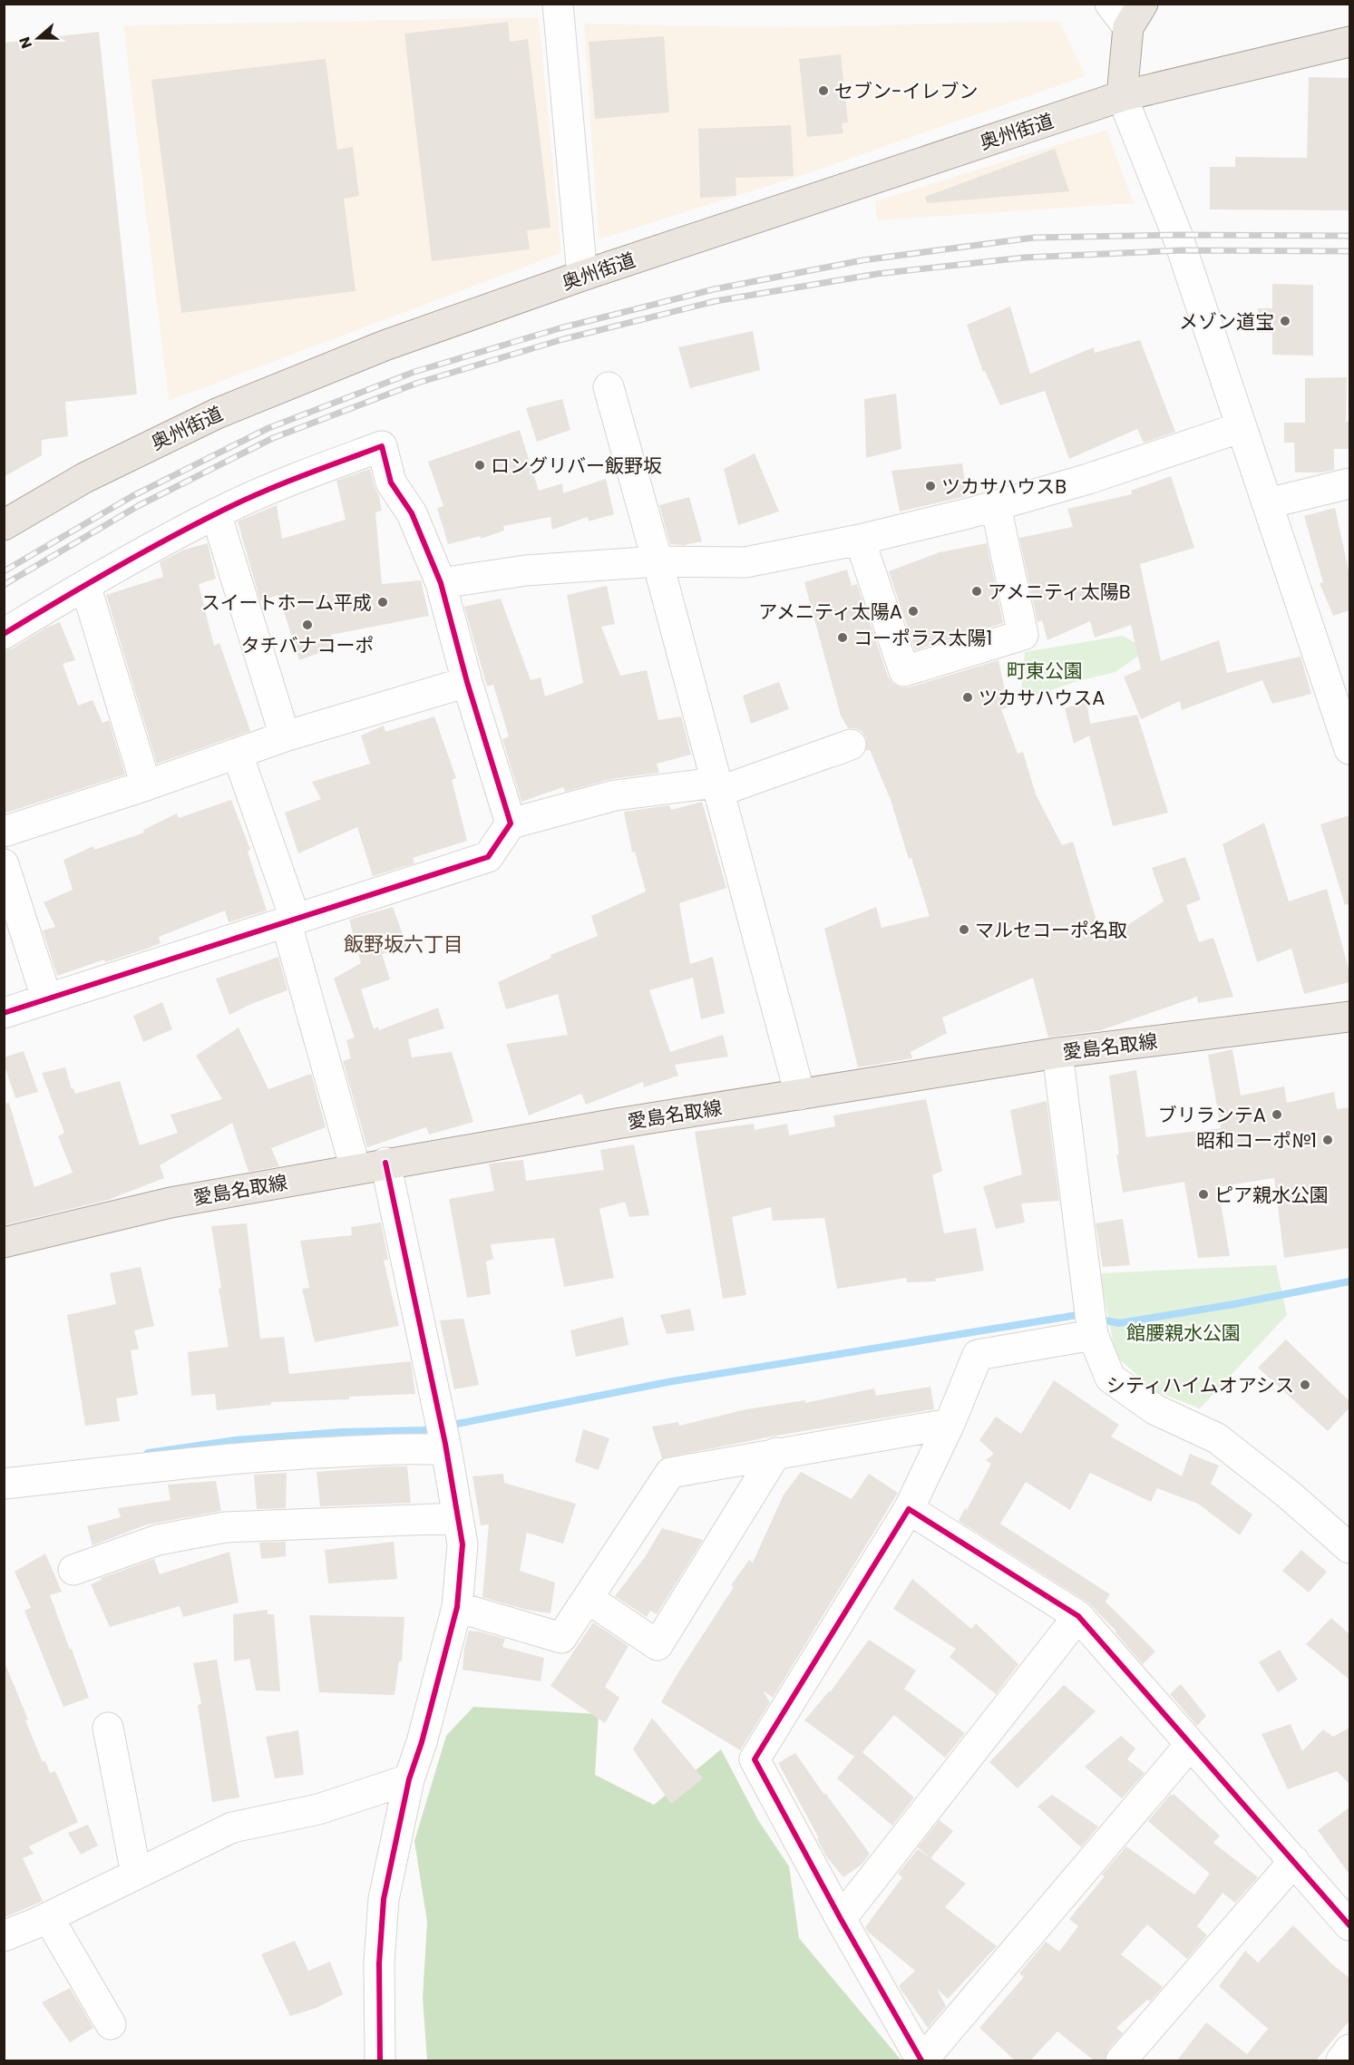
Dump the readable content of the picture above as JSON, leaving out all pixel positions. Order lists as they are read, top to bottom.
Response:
{
  "streets": {
    "main road": ["奥州街道", "愛島名取線"]
  },
  "districts": ["飯野坂六丁目"],
  "parks": ["町東公園", "館腰親水公園"],
  "places": [
    "セブン-イレブン",
    "メゾン道宝",
    "ロングリバー飯野坂",
    "ツカサハウスB",
    "アメニティ太陽B",
    "スイートホーム平成",
    "アメニティ太陽A",
    "タチバナコーポ",
    "コーポラス太陽1",
    "ツカサハウスA",
    "マルセコーポ名取",
    "ブリランテA",
    "昭和コーポ№1",
    "ピア親水公園",
    "シティハイムオアシス"
  ],
  "north": "left"
}
